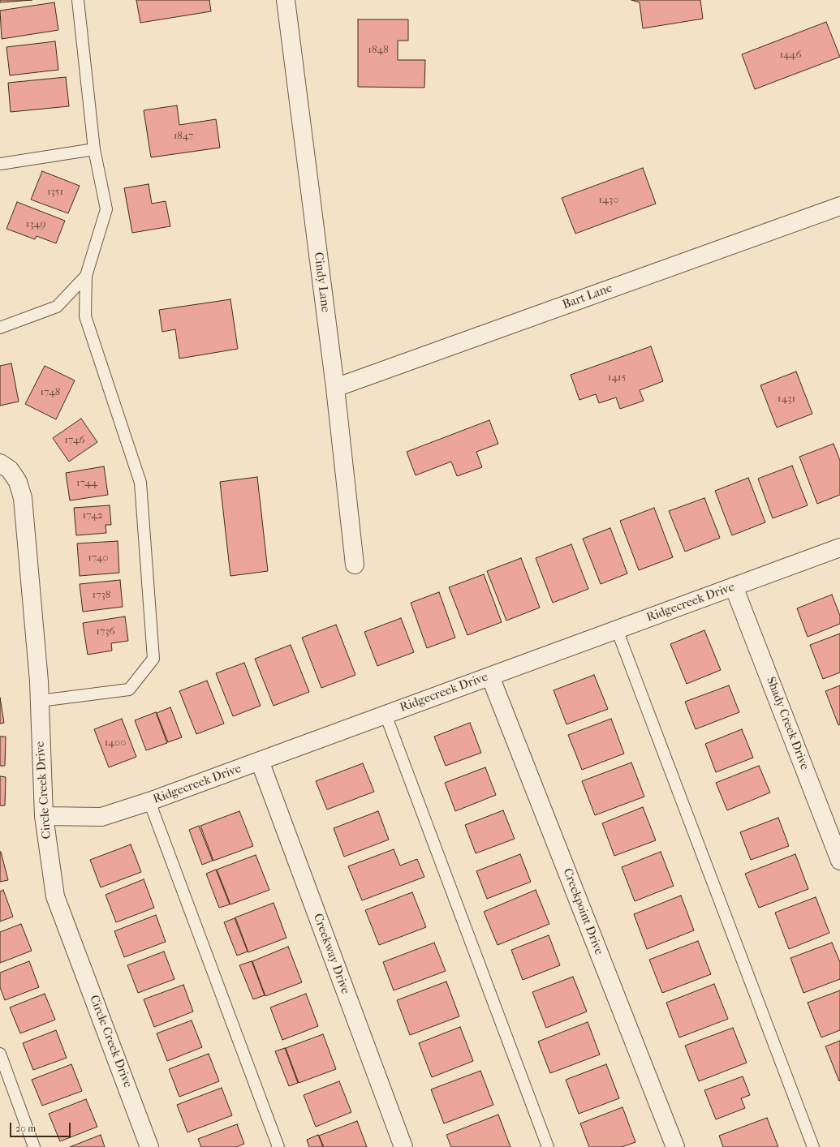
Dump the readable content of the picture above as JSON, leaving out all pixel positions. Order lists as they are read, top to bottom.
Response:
{
  "streets": {
    "street": [
      "Cindy Lane",
      "Bart Lane",
      "Ridgecreek Drive",
      "Shady Creek Drive",
      "Circle Creek Drive",
      "Creekpoint Drive",
      "Creekway Drive"
    ]
  },
  "crossings": [
    ["Cindy Lane", "Bart Lane"],
    ["Ridgecreek Drive", "Shady Creek Drive"],
    ["Ridgecreek Drive", "Circle Creek Drive"],
    ["Ridgecreek Drive", "Creekpoint Drive"],
    ["Ridgecreek Drive", "Creekway Drive"]
  ],
  "house_numbers": [
    "1848",
    "1446",
    "1847",
    "1351",
    "1430",
    "1349",
    "1415",
    "1748",
    "1431",
    "1746",
    "1744",
    "1742",
    "1740",
    "1738",
    "1736",
    "1400"
  ],
  "scale_bar": "20 m"
}
